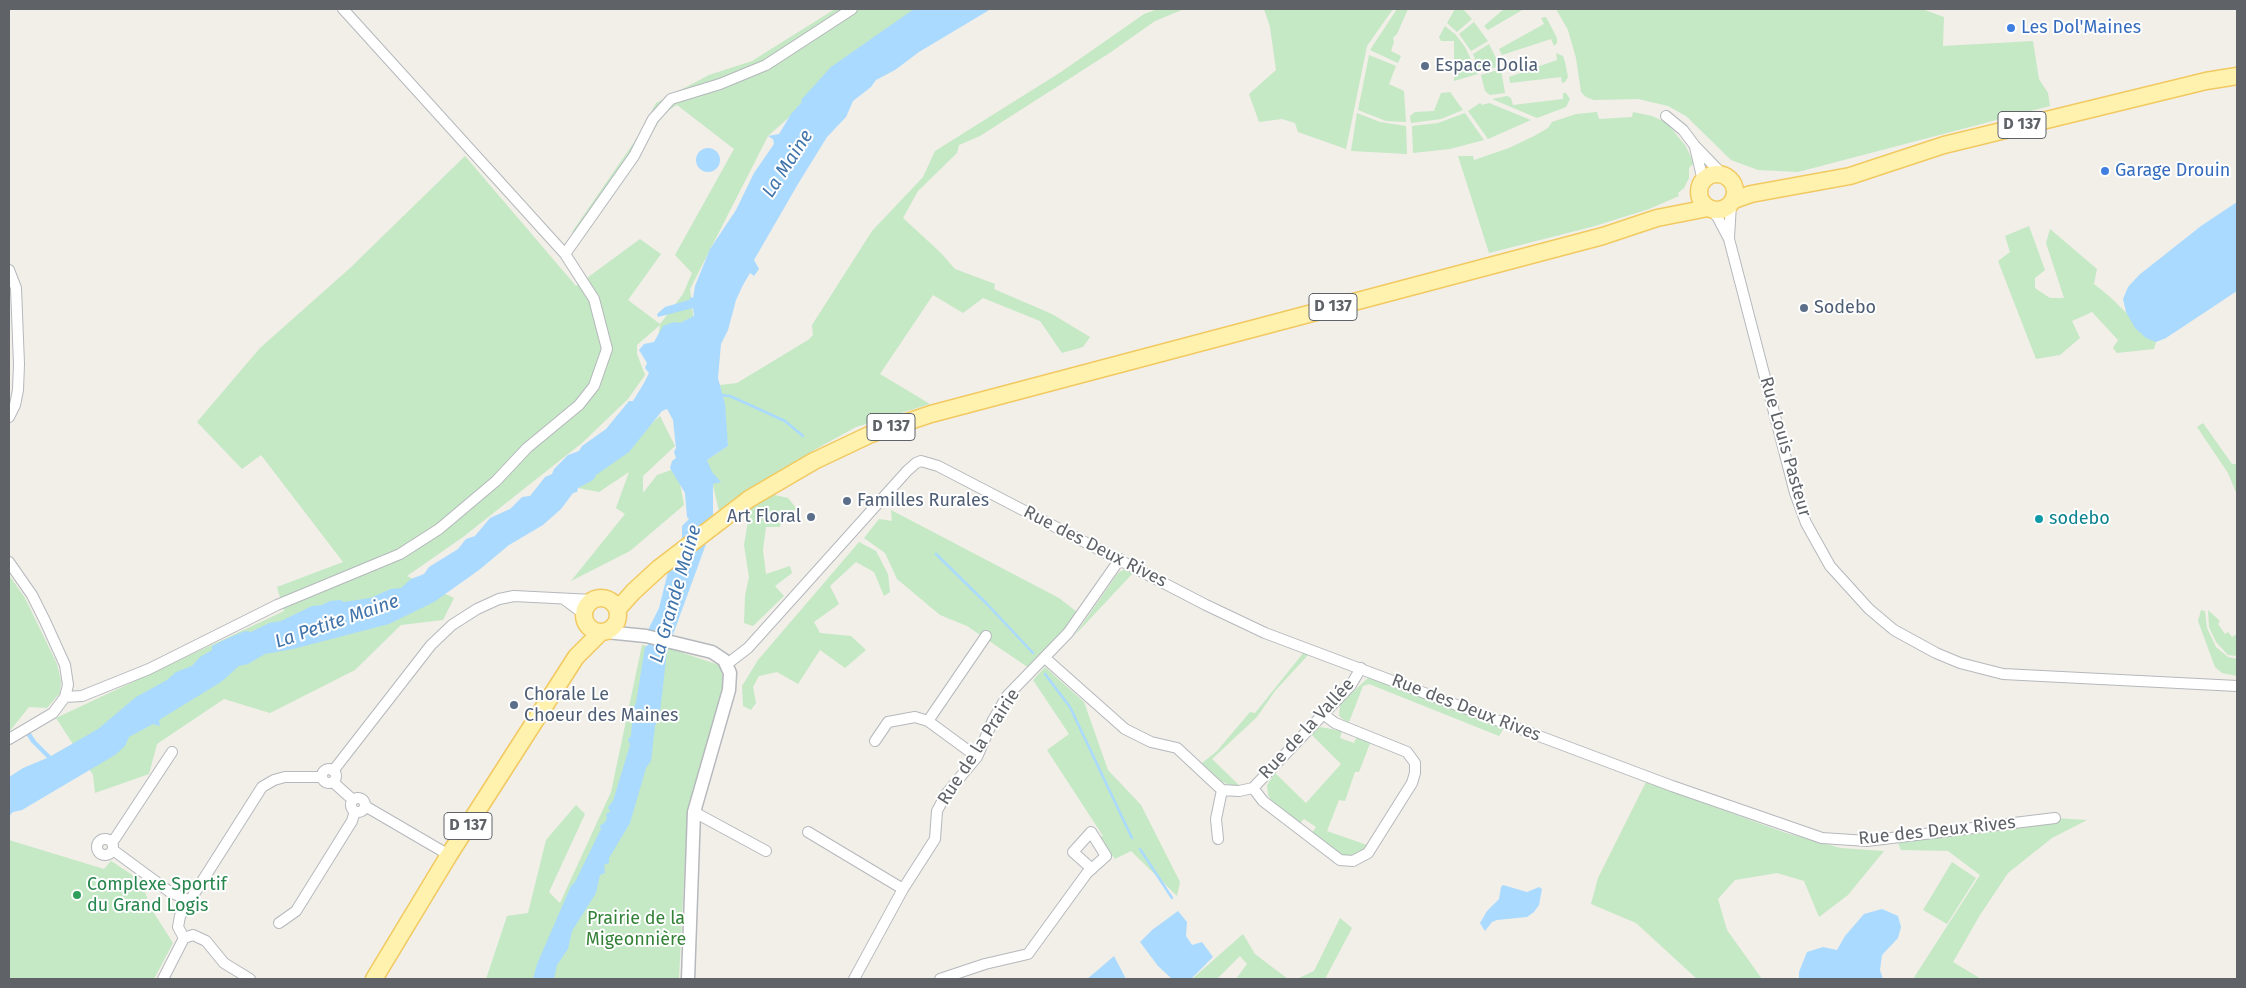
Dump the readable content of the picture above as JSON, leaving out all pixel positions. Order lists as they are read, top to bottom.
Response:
{
  "streets": {
    "main road": ["D 137"],
    "street": [
      "Rue Louis Pasteur",
      "Rue des Deux Rives",
      "Rue de la Vallée",
      "Rue de la Prairie"
    ]
  },
  "crossings": [
    ["D 137", "Rue Louis Pasteur"],
    ["Rue des Deux Rives", "Rue de la Vallée"],
    ["Rue des Deux Rives", "Rue de la Prairie"]
  ],
  "water": ["La Maine", "La Grande Maine", "La Petite Maine"],
  "parks": ["Prairie de la Migeonnière"],
  "places": [
    "Les Dol'Maines",
    "Espace Dolia",
    "Garage Drouin",
    "Sodebo",
    "Familles Rurales",
    "Art Floral",
    "sodebo",
    "Chorale Le Choeur des Maines",
    "Complexe Sportif du Grand Logis"
  ]
}
